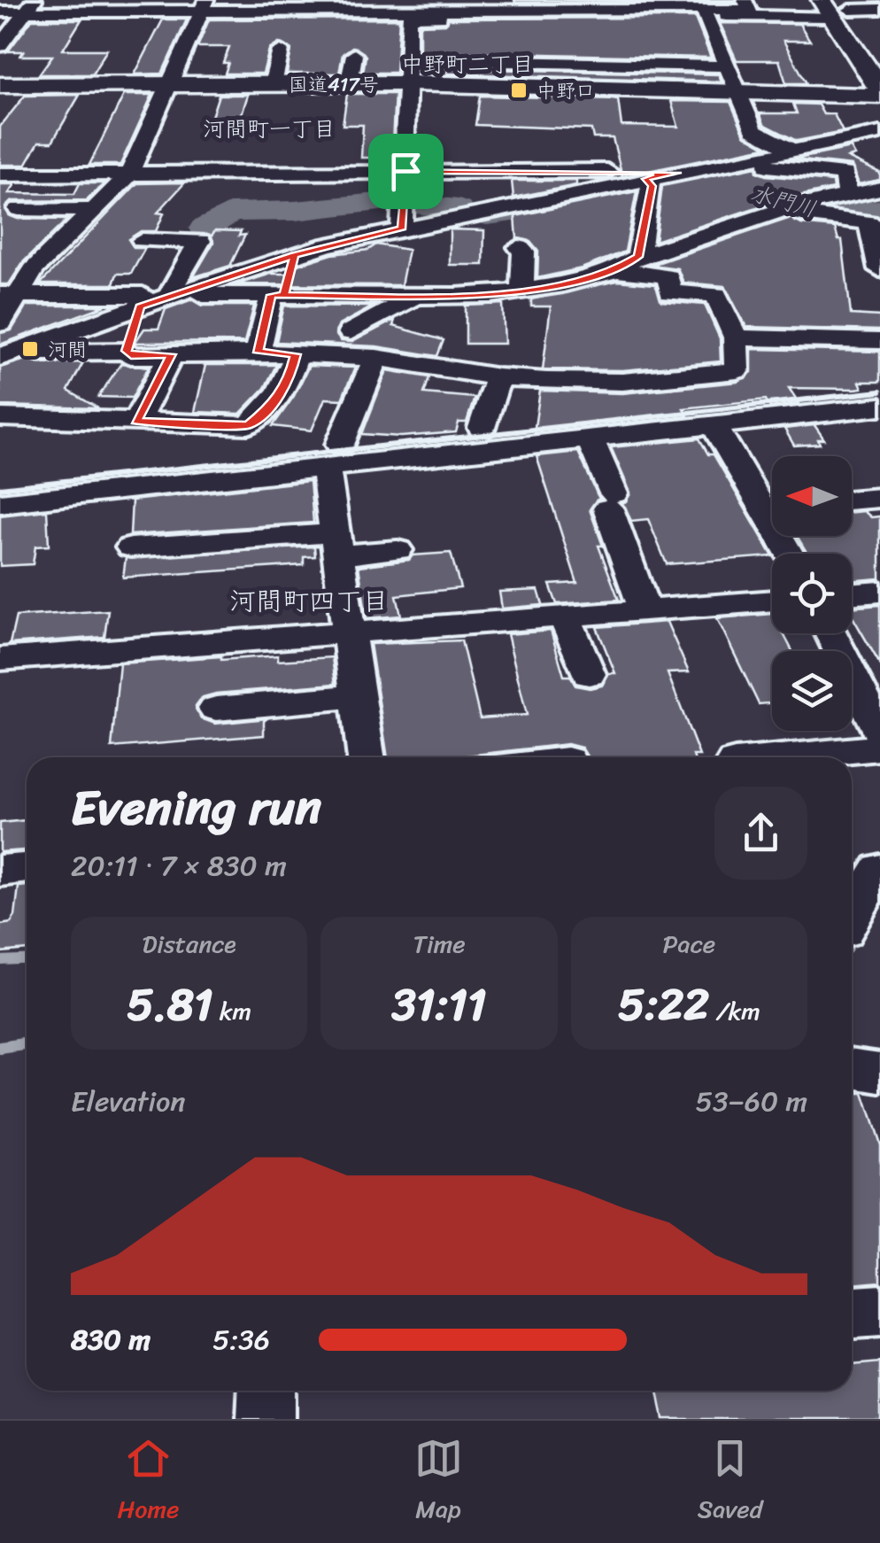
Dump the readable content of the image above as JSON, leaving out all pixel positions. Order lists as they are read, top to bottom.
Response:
{
  "streets": {
    "highway": ["国道417号"]
  },
  "districts": ["中野町二丁目", "河間町一丁目", "河間町四丁目"],
  "water": ["水門川"],
  "places": {
    "transit": ["中野口", "河間"]
  },
  "north": "left",
  "page": {
    "heading": ["Evening run", "20:11 · 7 × 830 m"],
    "stats": [
      ["Distance", "5.81 km"],
      ["Time", "31:11"],
      ["Pace", "5:22 /km"]
    ],
    "chart": ["Elevation", "53–60 m"],
    "list": [
      {
        "name": "830 m",
        "note": "5:36"
      }
    ],
    "tabs": ["Home", "Map", "Saved"]
  }
}
